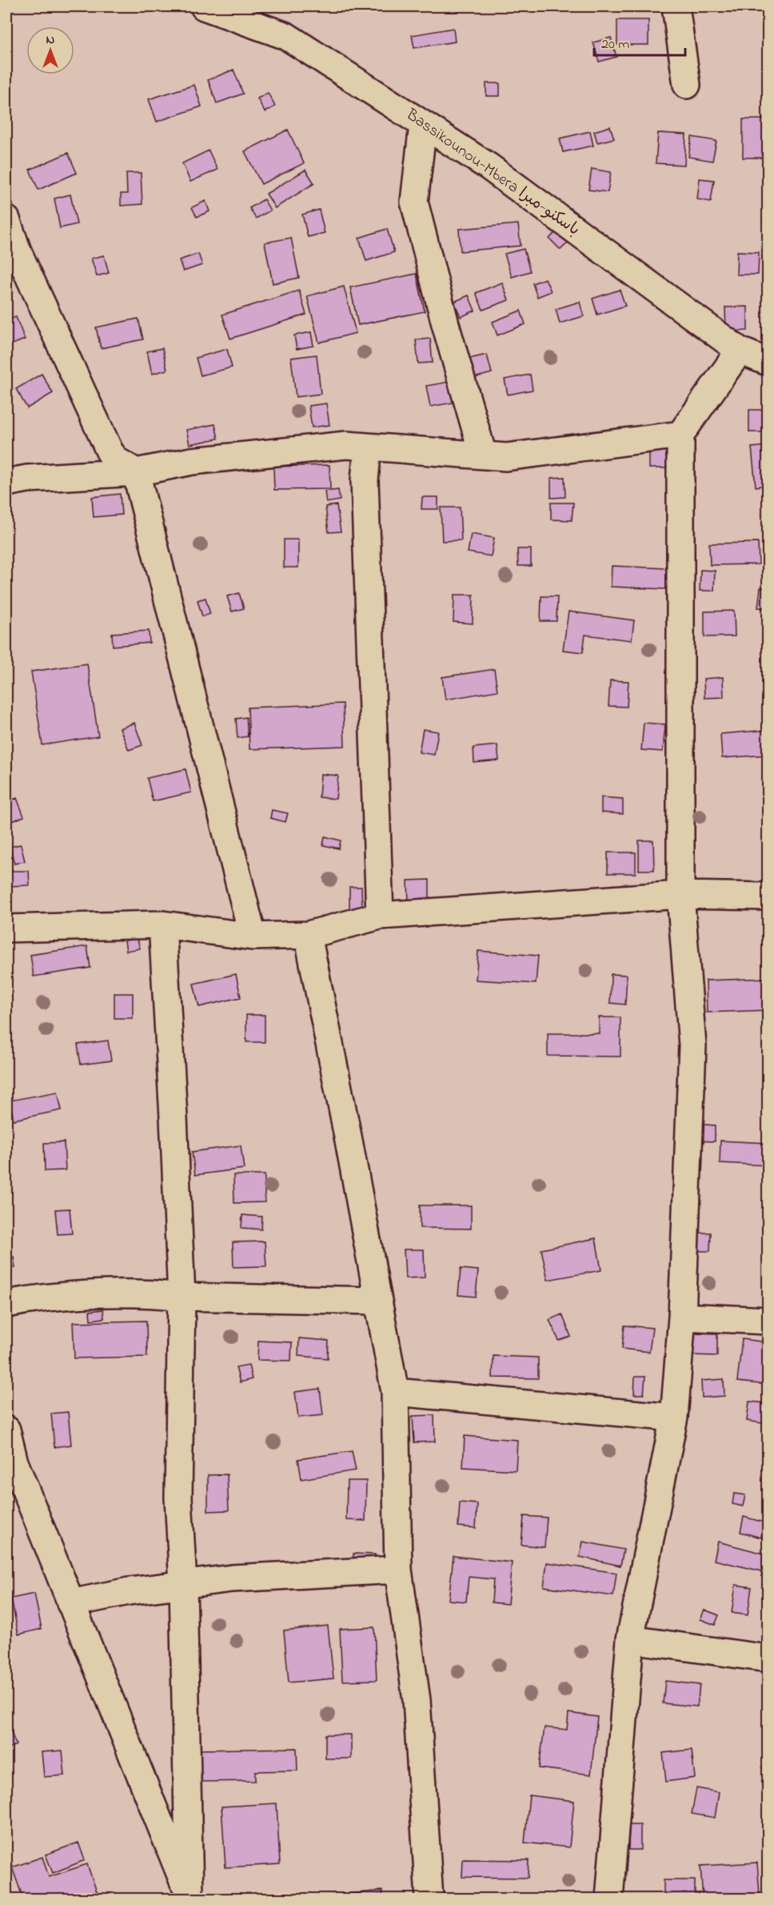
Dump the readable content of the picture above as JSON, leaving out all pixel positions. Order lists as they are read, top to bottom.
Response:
{
  "streets": {
    "street": ["Bassikounou-Mbera باسكنو-مبرا"]
  },
  "scale_bar": "20 m",
  "north": "top"
}
